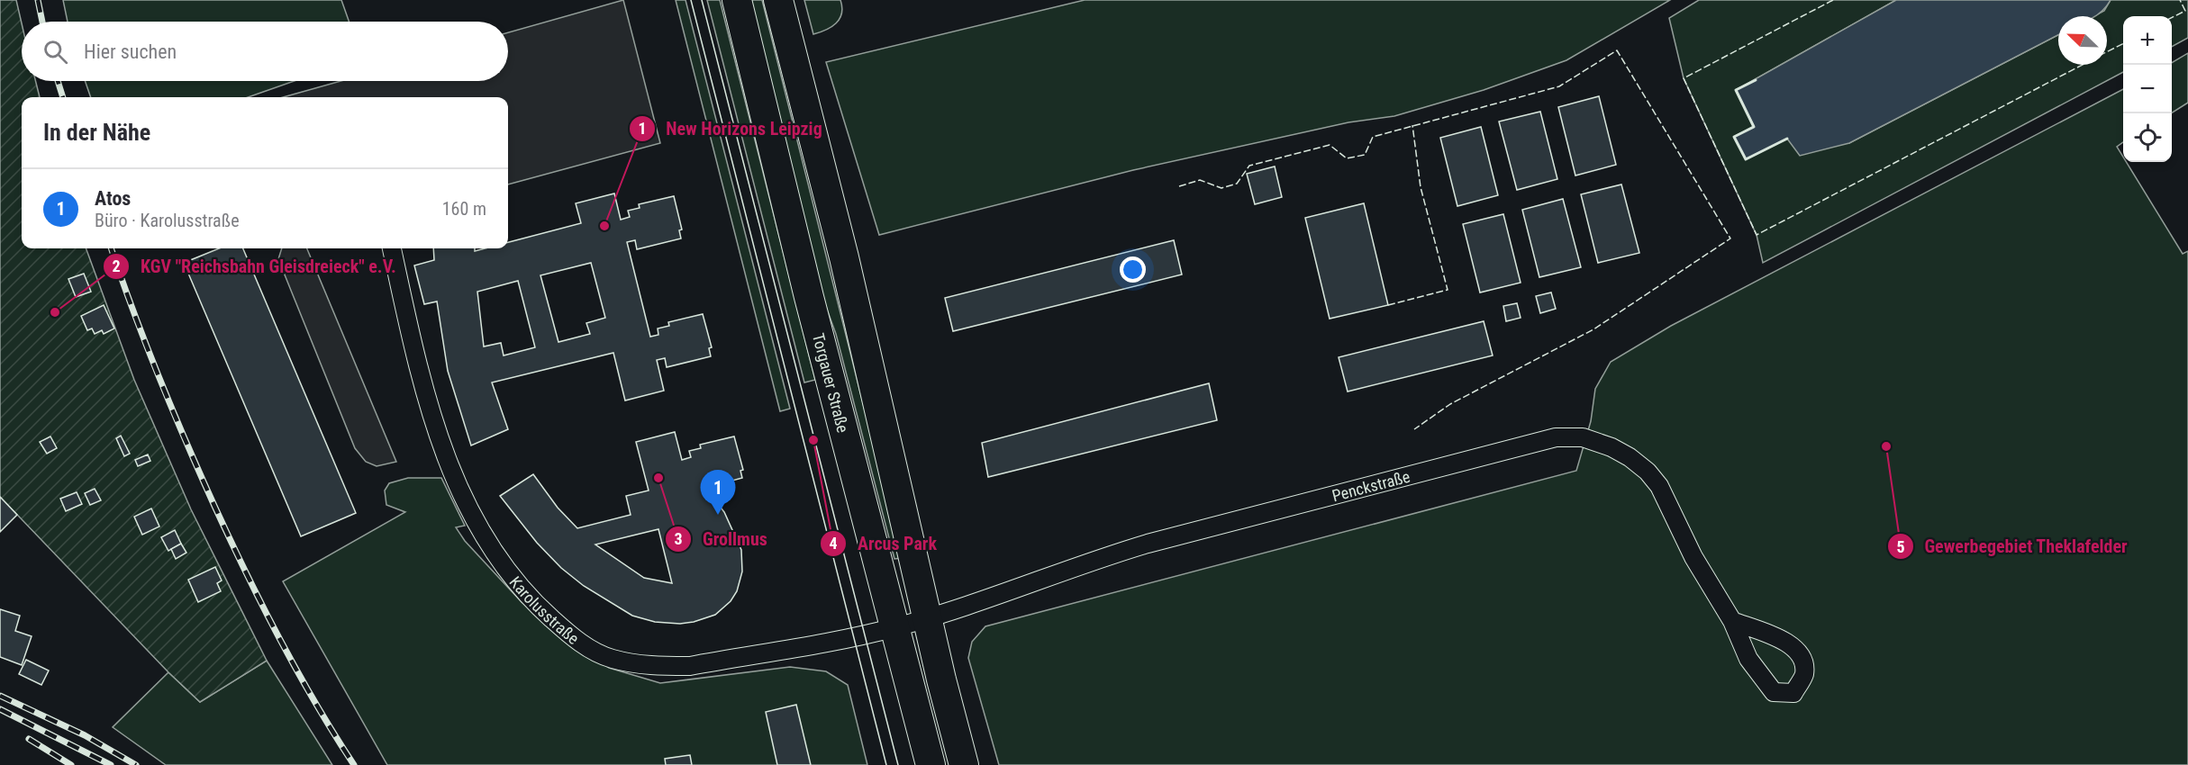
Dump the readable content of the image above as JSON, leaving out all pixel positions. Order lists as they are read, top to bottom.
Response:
{
  "streets": {
    "main road": ["Torgauer Straße"],
    "street": ["Penckstraße", "Karolusstraße"]
  },
  "crossings": [
    ["Torgauer Straße", "Karolusstraße"],
    ["Penckstraße", "Karolusstraße"]
  ],
  "places": [
    "New Horizons Leipzig",
    "KGV \"Reichsbahn Gleisdreieck\" e.V.",
    "Arcus Park",
    "Gewerbegebiet Theklafelder",
    "Grollmus"
  ],
  "north": "top left",
  "page": {
    "map_buttons": ["+", "−"],
    "search": "Hier suchen",
    "heading": "In der Nähe",
    "list": [
      {
        "mark": "1",
        "name": "Atos",
        "note": "Büro · Karolusstraße",
        "value": "160 m"
      }
    ],
    "pins": "1"
  }
}
